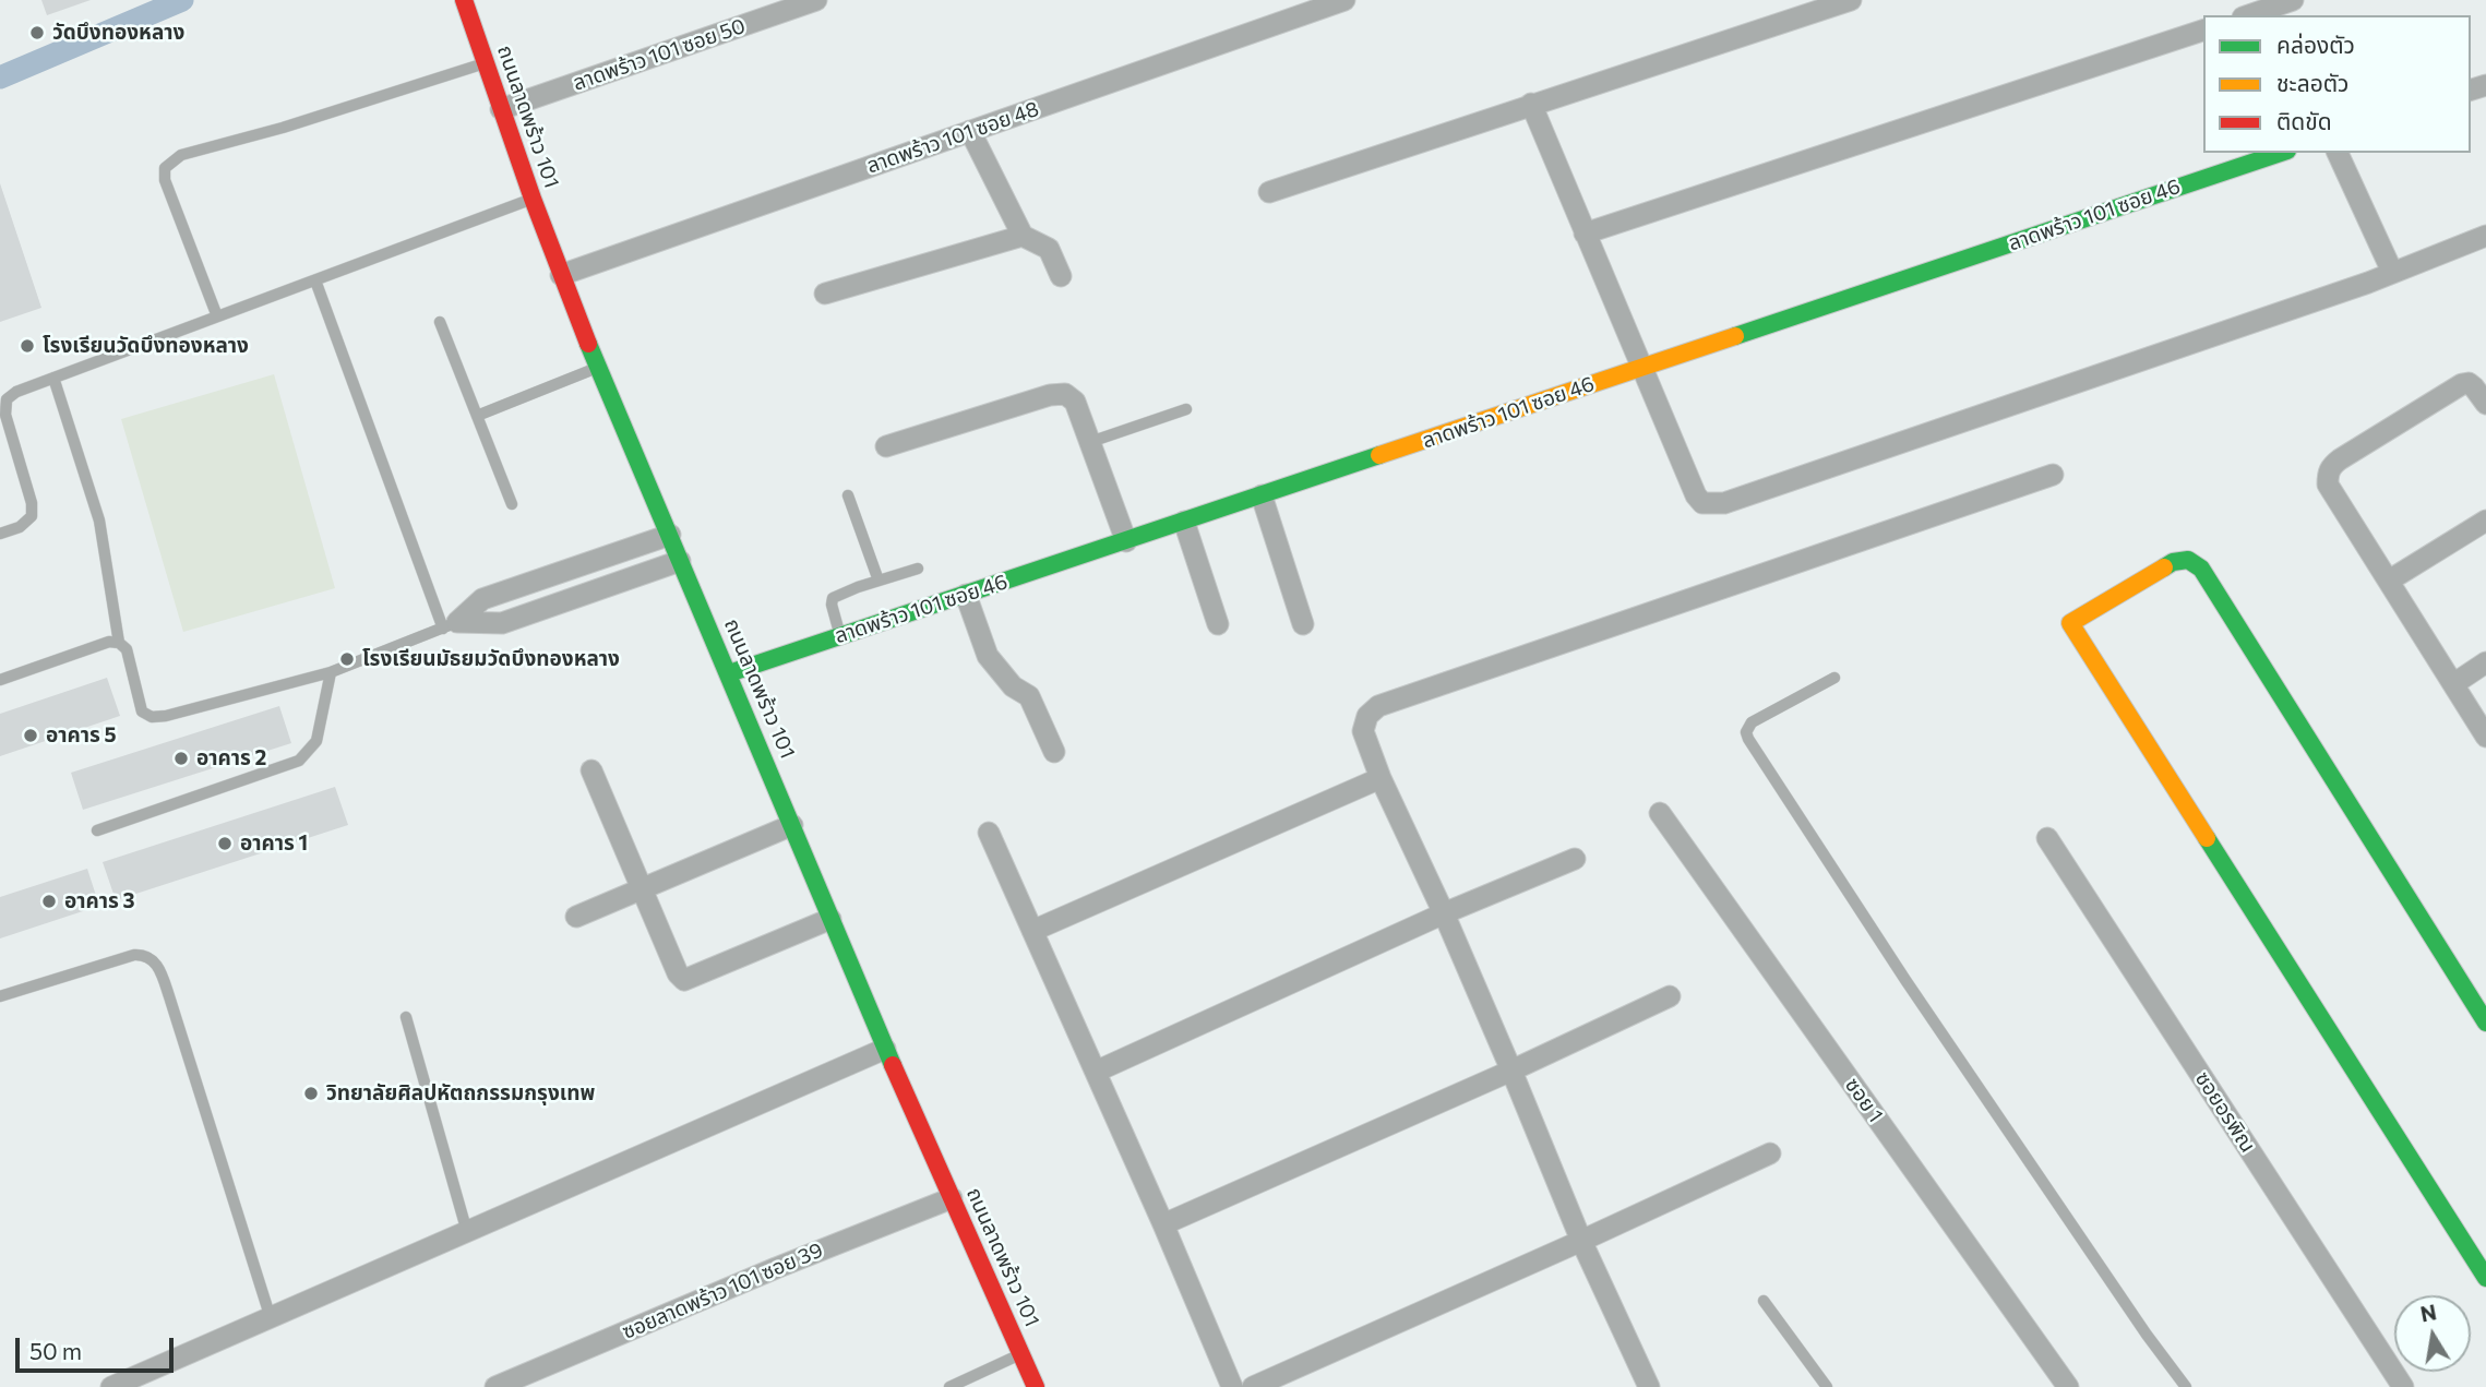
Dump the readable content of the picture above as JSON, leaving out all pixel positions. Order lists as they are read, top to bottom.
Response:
{
  "streets": {
    "street": [
      "ลาดพร้าว 101 ซอย 50",
      "ถนนลาดพร้าว 101",
      "ลาดพร้าว 101 ซอย 48",
      "ลาดพร้าว 101 ซอย 46",
      "ซอย 1",
      "ซอยอรพิณ",
      "ซอยลาดพร้าว 101 ซอย 39"
    ]
  },
  "crossings": [
    ["ลาดพร้าว 101 ซอย 50", "ถนนลาดพร้าว 101"],
    ["ถนนลาดพร้าว 101", "ลาดพร้าว 101 ซอย 48"],
    ["ถนนลาดพร้าว 101", "ลาดพร้าว 101 ซอย 46"],
    ["ถนนลาดพร้าว 101", "ซอยลาดพร้าว 101 ซอย 39"]
  ],
  "places": [
    "วัดบึงทองหลาง",
    "โรงเรียนวัดบึงทองหลาง",
    "โรงเรียนมัธยมวัดบึงทองหลาง",
    "อาคาร 5",
    "อาคาร 2",
    "อาคาร 1",
    "อาคาร 3",
    "วิทยาลัยศิลปหัตถกรรมกรุงเทพ"
  ],
  "legend": ["คล่องตัว", "ชะลอตัว", "ติดขัด"],
  "scale_bar": "50 m",
  "north": "top"
}
